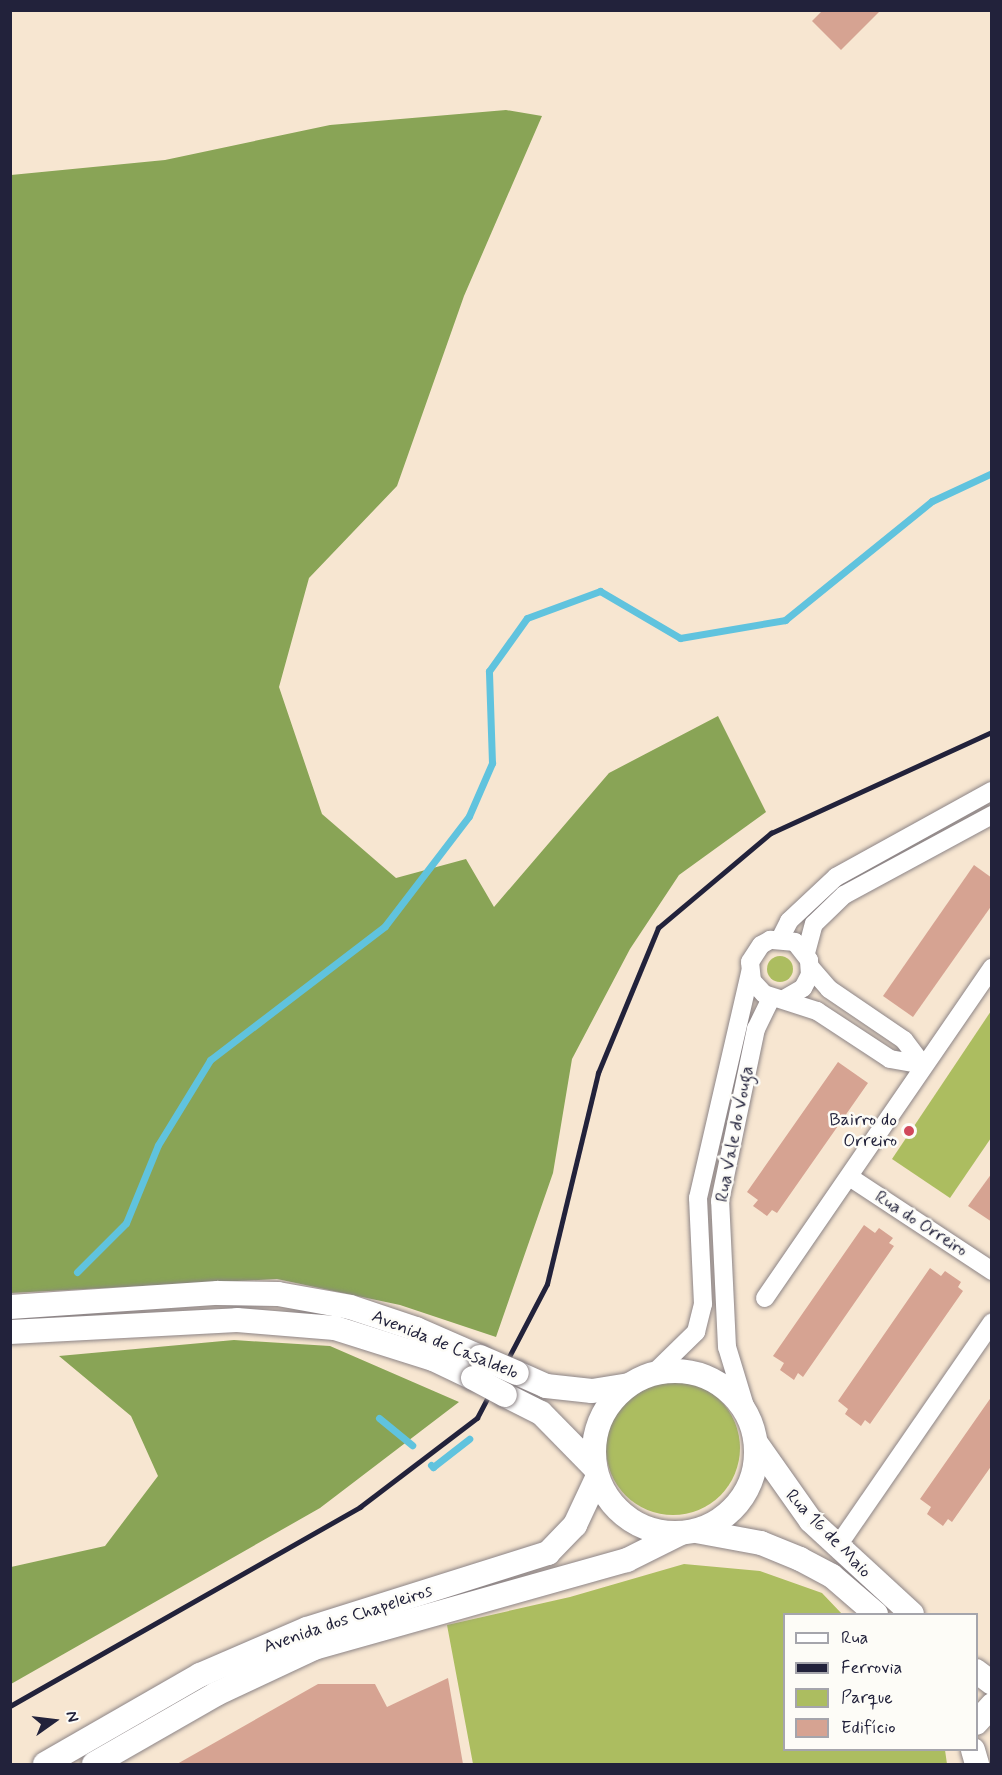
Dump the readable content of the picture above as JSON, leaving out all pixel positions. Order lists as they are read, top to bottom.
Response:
{
  "streets": {
    "street": [
      "Rua Vale do Vouga",
      "Rua do Orreiro",
      "Avenida de Casaldelo",
      "Rua 16 de Maio",
      "Avenida dos Chapeleiros"
    ]
  },
  "crossings": [
    ["Rua Vale do Vouga", "Avenida de Casaldelo"],
    ["Rua Vale do Vouga", "Rua 16 de Maio"],
    ["Rua Vale do Vouga", "Avenida dos Chapeleiros"],
    ["Avenida de Casaldelo", "Rua 16 de Maio"],
    ["Avenida de Casaldelo", "Avenida dos Chapeleiros"],
    ["Rua 16 de Maio", "Avenida dos Chapeleiros"]
  ],
  "places": ["Bairro do Orreiro"],
  "legend": [
    "Rua",
    "Ferrovia",
    "Parque",
    "Edifício"
  ],
  "north": "right"
}
